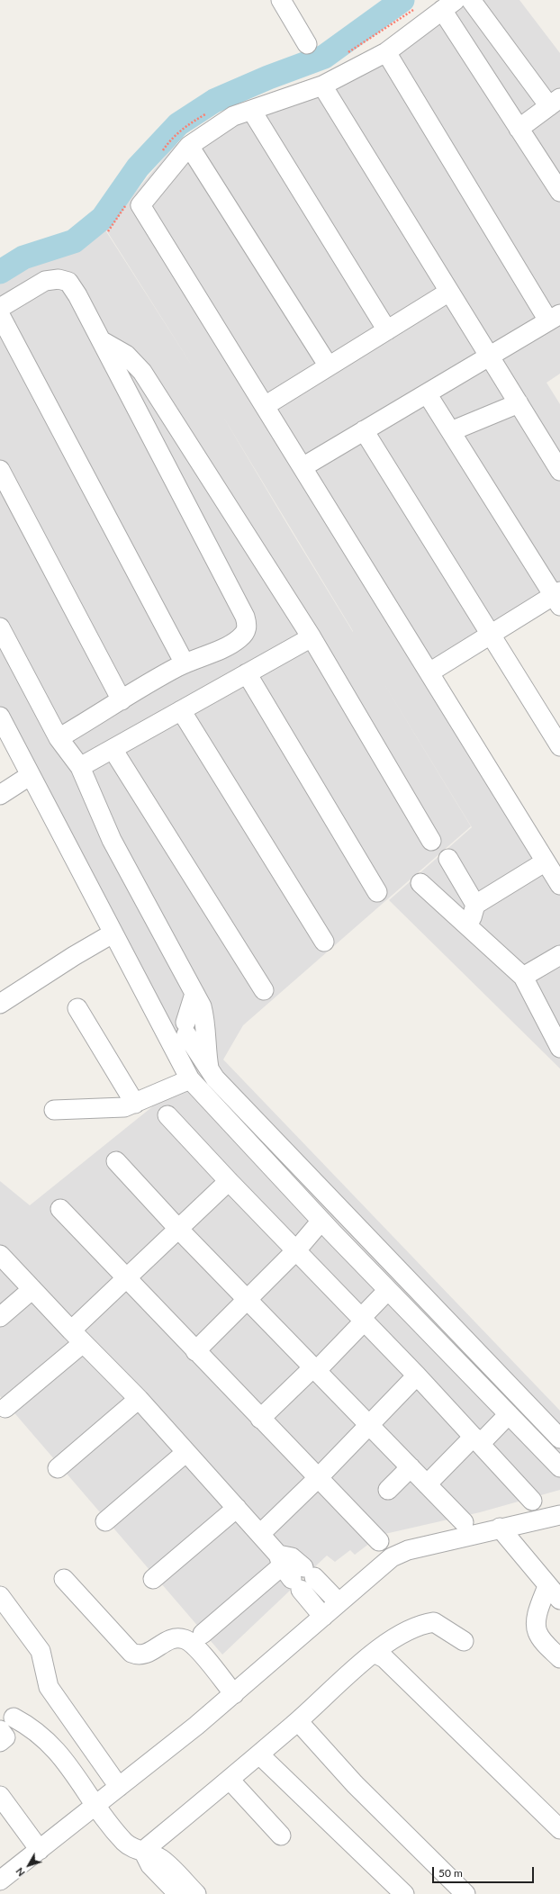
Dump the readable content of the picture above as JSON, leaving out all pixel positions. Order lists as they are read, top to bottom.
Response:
{
  "scale_bar": "50 m",
  "north": "bottom left"
}
